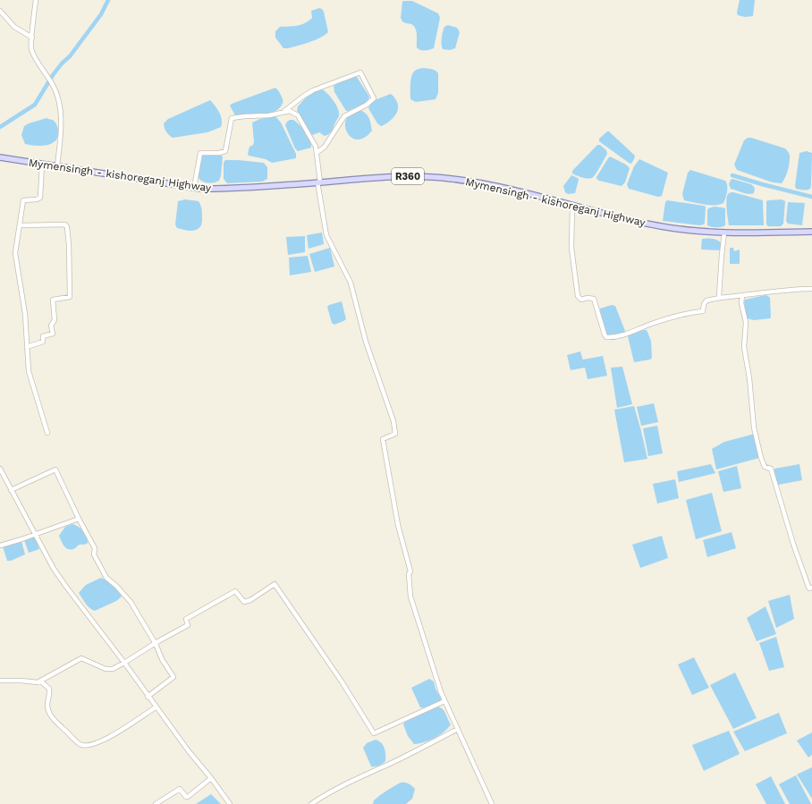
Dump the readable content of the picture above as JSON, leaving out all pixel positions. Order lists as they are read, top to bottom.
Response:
{
  "streets": {
    "main road": ["Mymensingh - kishoreganj Highway", "R360"]
  }
}
